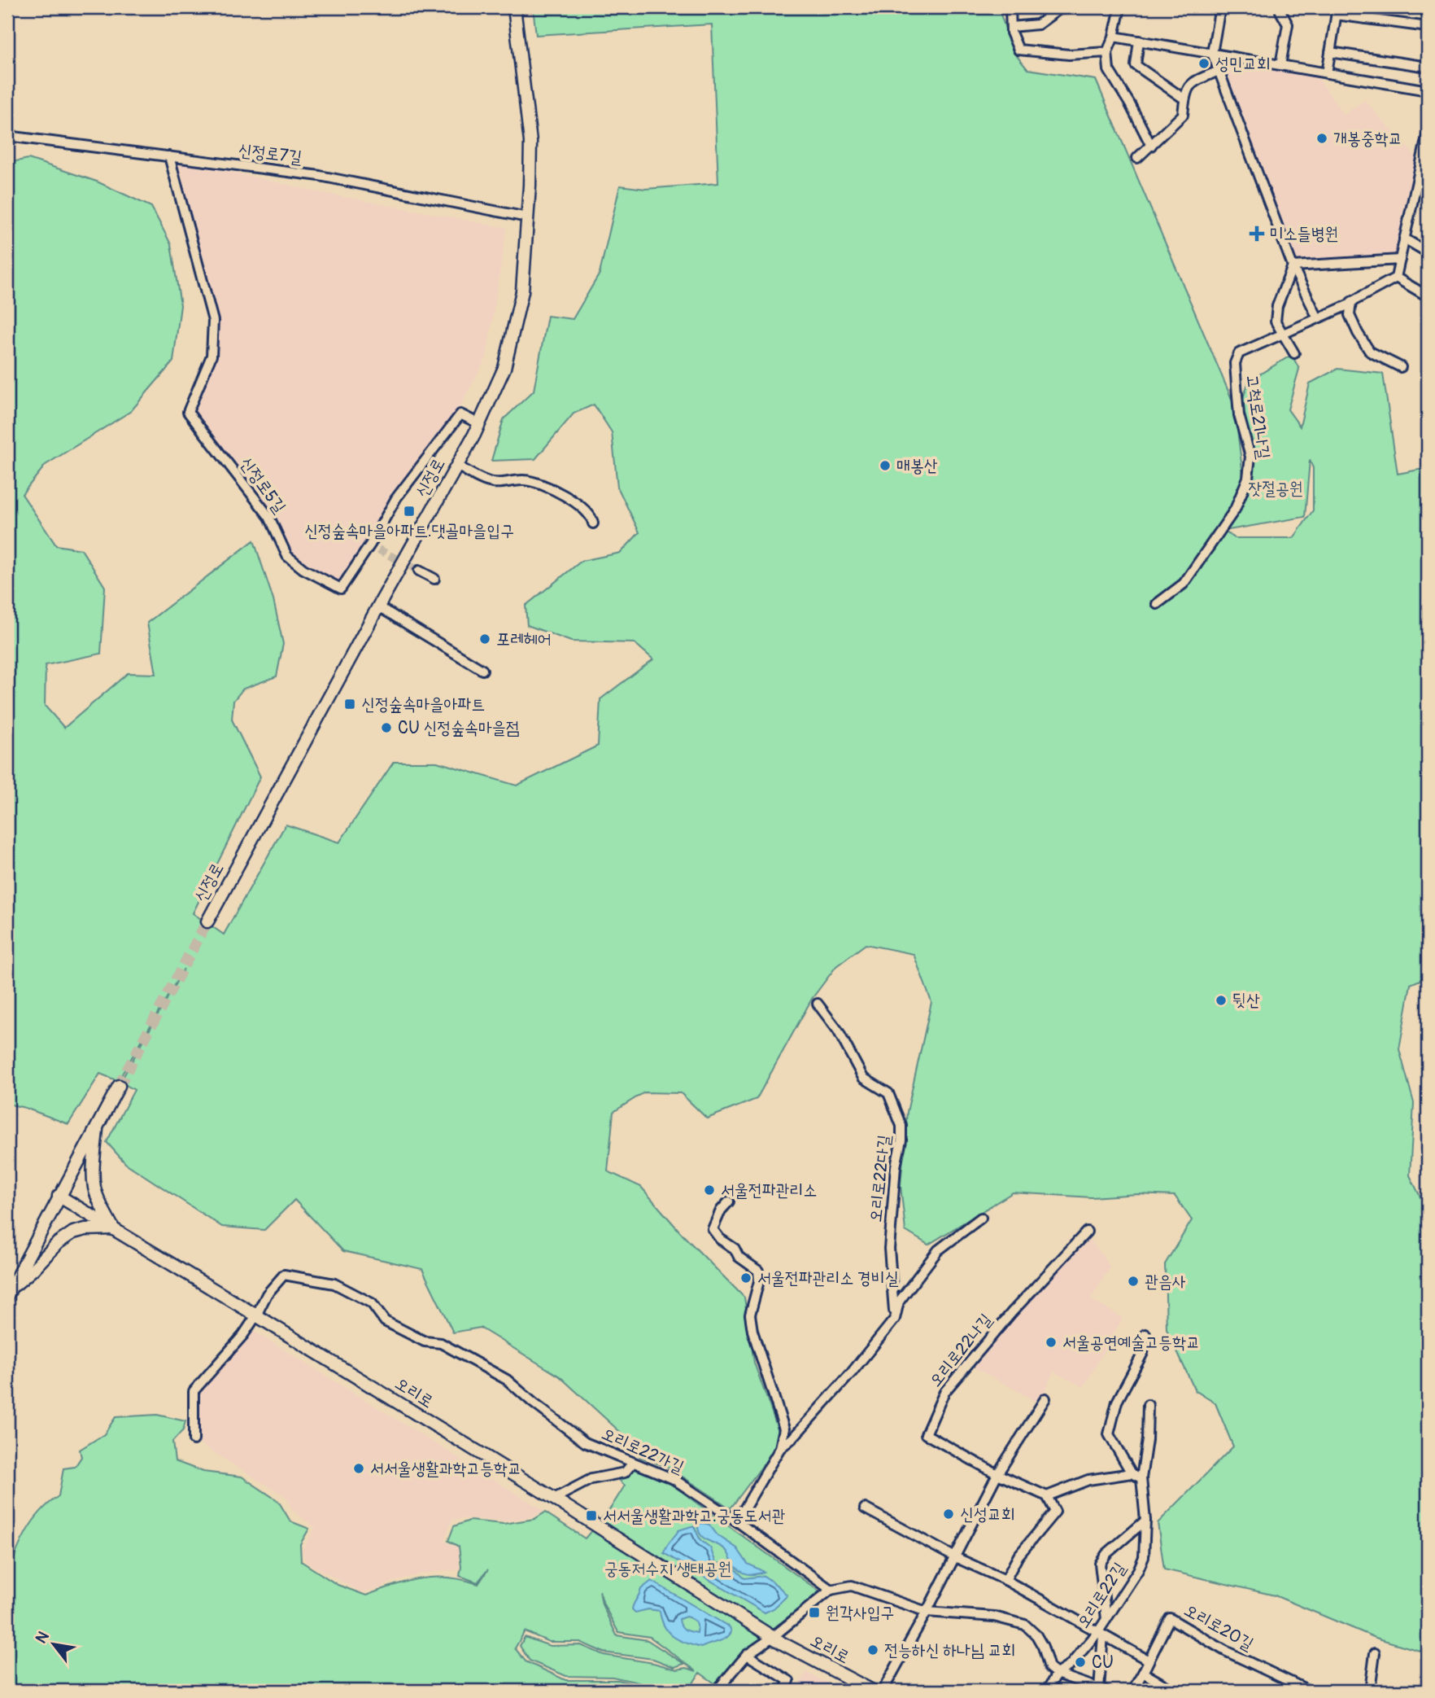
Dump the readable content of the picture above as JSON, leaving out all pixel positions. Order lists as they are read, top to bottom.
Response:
{
  "streets": {
    "main road": ["신정로", "오리로"],
    "street": [
      "신정로7길",
      "고척로21나길",
      "신정로5길",
      "오리로22다길",
      "오리로22나길",
      "오리로22가길",
      "오리로22길",
      "오리로20길"
    ]
  },
  "crossings": [
    ["신정로7길", "신정로"],
    ["신정로7길", "신정로5길"],
    ["신정로", "신정로5길"],
    ["오리로", "오리로22가길"]
  ],
  "parks": ["잣절공원", "궁동저수지 생태공원"],
  "places": {
    "other": [
      "성민교회",
      "개봉중학교",
      "매봉산",
      "포레헤어",
      "CU 신정숲속마을점",
      "뒷산",
      "서울전파관리소",
      "서울전파관리소 경비실",
      "관음사",
      "서울공연예술고등학교",
      "서서울생활과학고등학교",
      "신성교회",
      "전능하신 하나님 교회",
      "CU"
    ],
    "health": ["미소들병원"],
    "transit": [
      "신정숲속마을아파트.댓골마을입구",
      "신정숲속마을아파트",
      "서서울생활과학고.궁동도서관",
      "원각사입구"
    ]
  },
  "north": "top left"
}
